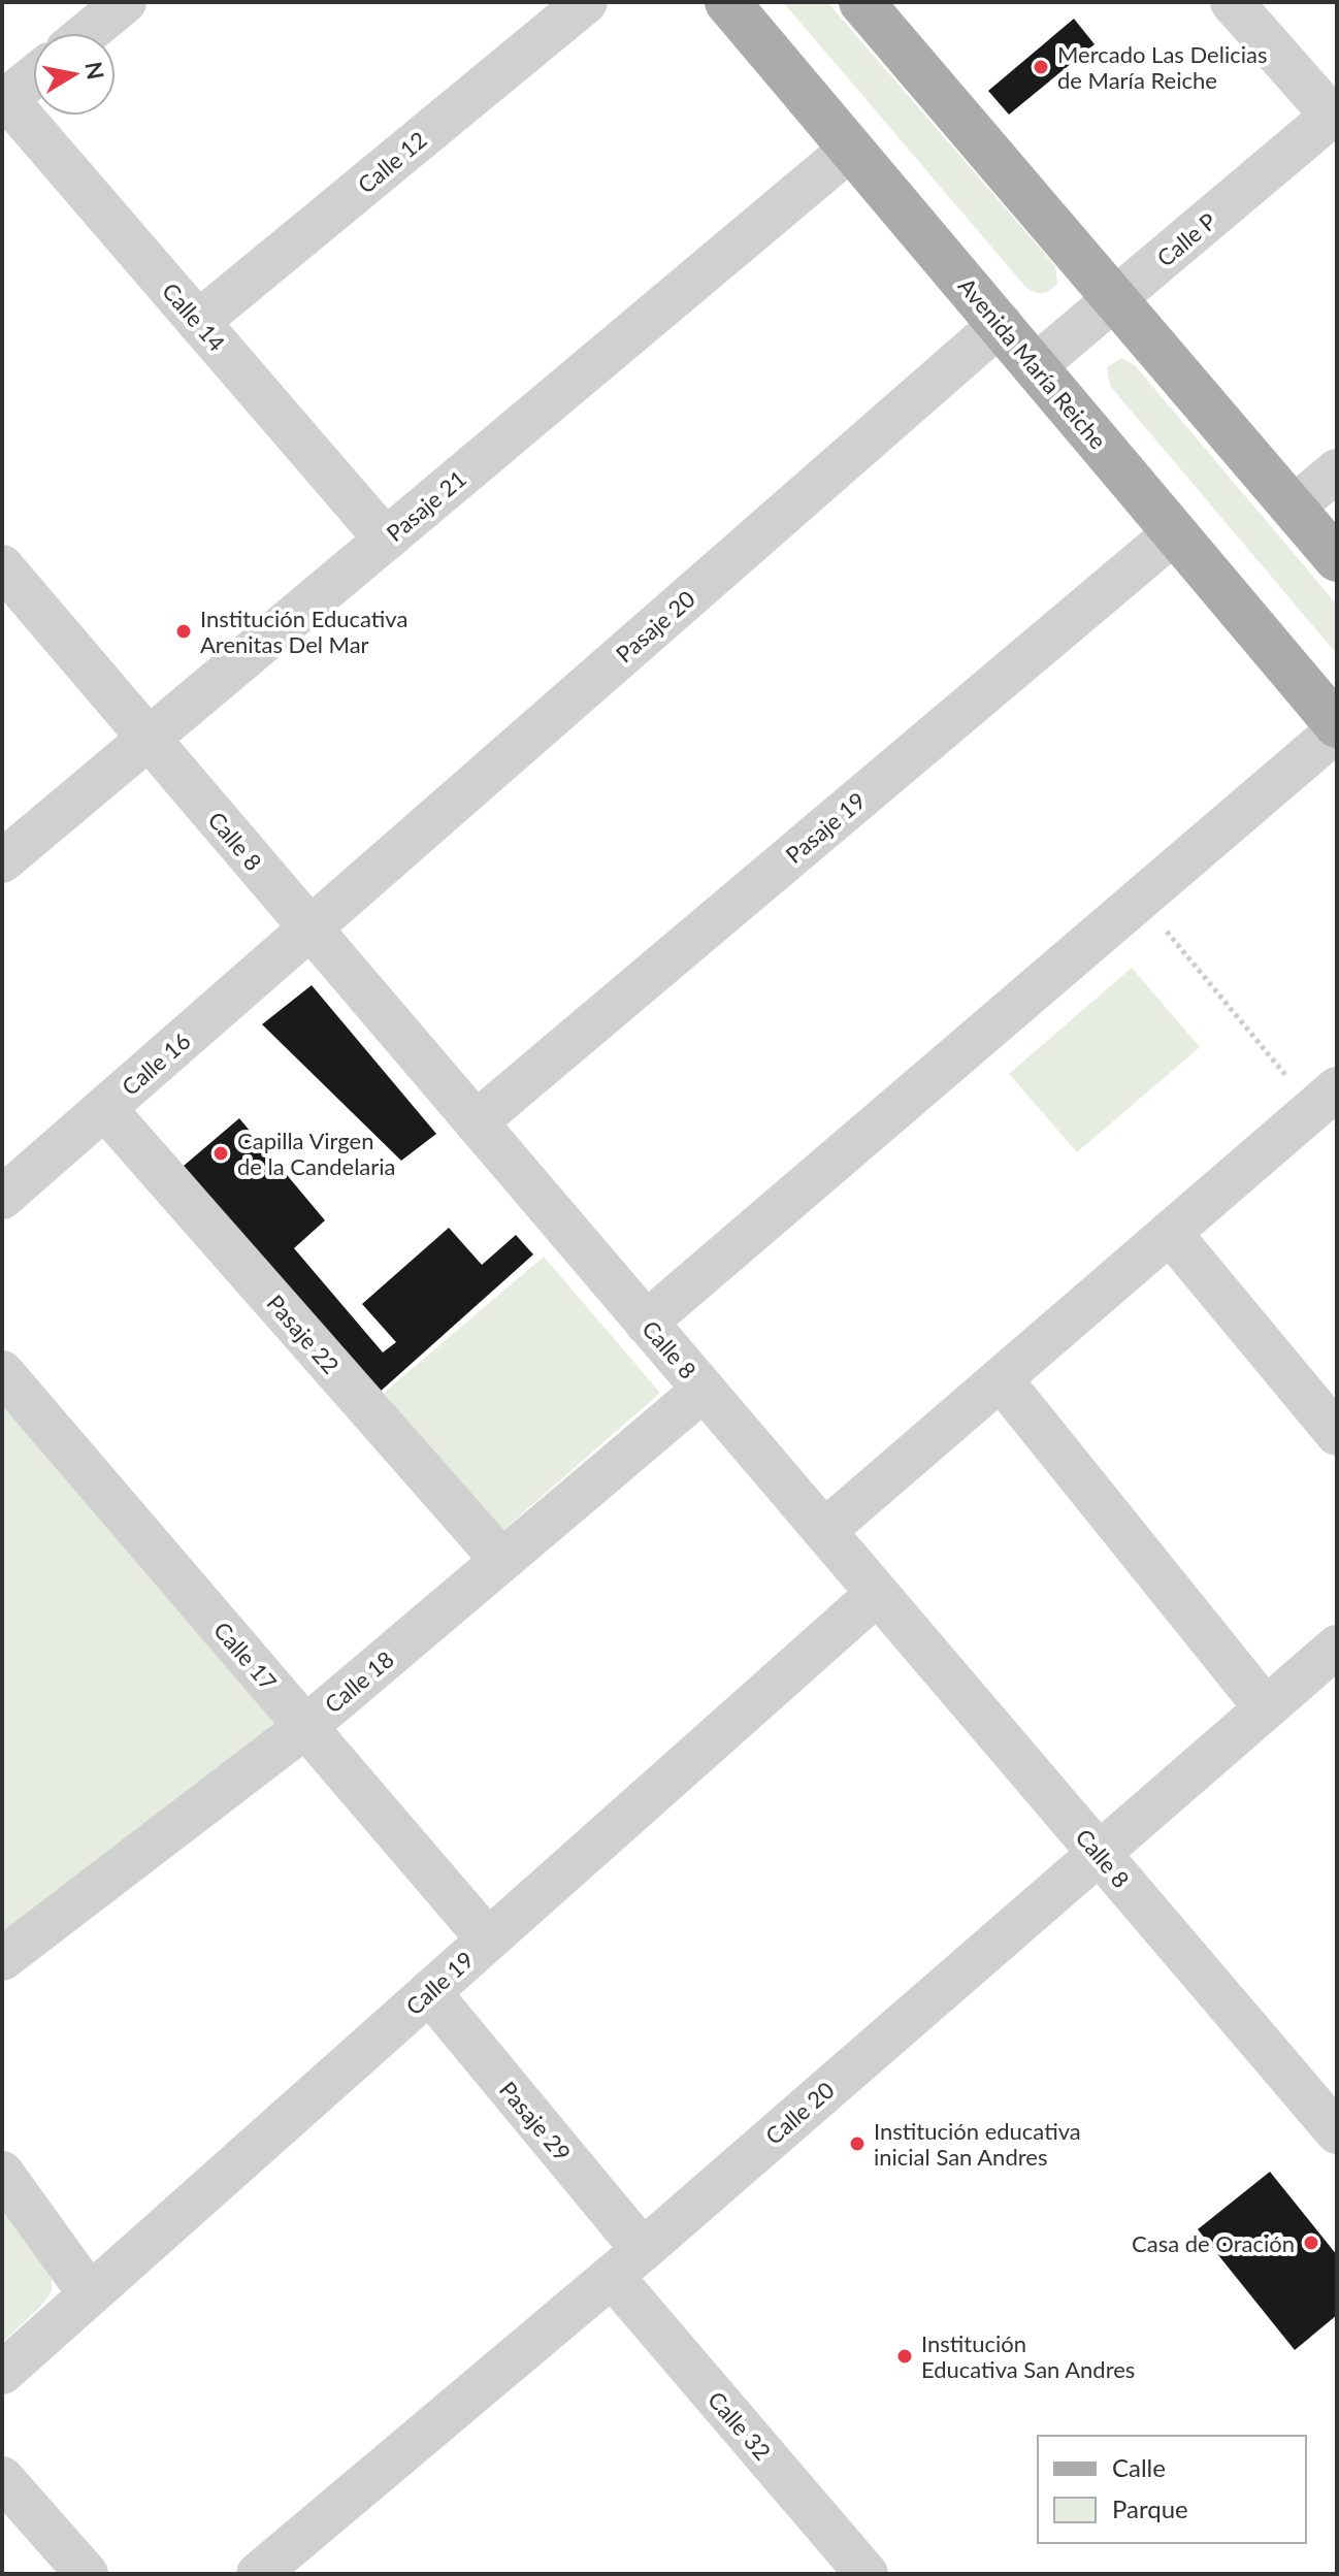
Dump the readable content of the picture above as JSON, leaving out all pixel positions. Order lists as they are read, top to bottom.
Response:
{
  "streets": {
    "main road": ["Avenida María Reiche"],
    "street": [
      "Calle 12",
      "Calle P",
      "Calle 14",
      "Pasaje 21",
      "Pasaje 20",
      "Pasaje 19",
      "Calle 8",
      "Calle 16",
      "Pasaje 22",
      "Calle 17",
      "Calle 18",
      "Calle 19",
      "Calle 20",
      "Pasaje 29",
      "Calle 32"
    ]
  },
  "crossings": [
    ["Calle 12", "Calle 14"],
    ["Calle P", "Avenida María Reiche"],
    ["Calle 14", "Pasaje 21"],
    ["Avenida María Reiche", "Pasaje 21"],
    ["Avenida María Reiche", "Pasaje 20"],
    ["Avenida María Reiche", "Pasaje 19"],
    ["Pasaje 21", "Calle 8"],
    ["Pasaje 20", "Calle 8"],
    ["Pasaje 20", "Calle 16"],
    ["Pasaje 19", "Calle 8"],
    ["Calle 8", "Calle 16"],
    ["Calle 8", "Calle 18"],
    ["Calle 8", "Calle 19"],
    ["Calle 8", "Calle 20"],
    ["Calle 16", "Pasaje 22"],
    ["Pasaje 22", "Calle 18"],
    ["Calle 17", "Calle 18"],
    ["Calle 17", "Calle 19"],
    ["Calle 19", "Pasaje 29"],
    ["Calle 20", "Pasaje 29"],
    ["Calle 20", "Calle 32"],
    ["Pasaje 29", "Calle 32"]
  ],
  "places": [
    "Mercado Las Delicias de María Reiche",
    "Institución Educativa Arenitas Del Mar",
    "Capilla Virgen de la Candelaria",
    "Institución educativa inicial San Andres",
    "Casa de Oración",
    "Institución Educativa San Andres"
  ],
  "legend": ["Calle", "Parque"],
  "north": "right"
}
